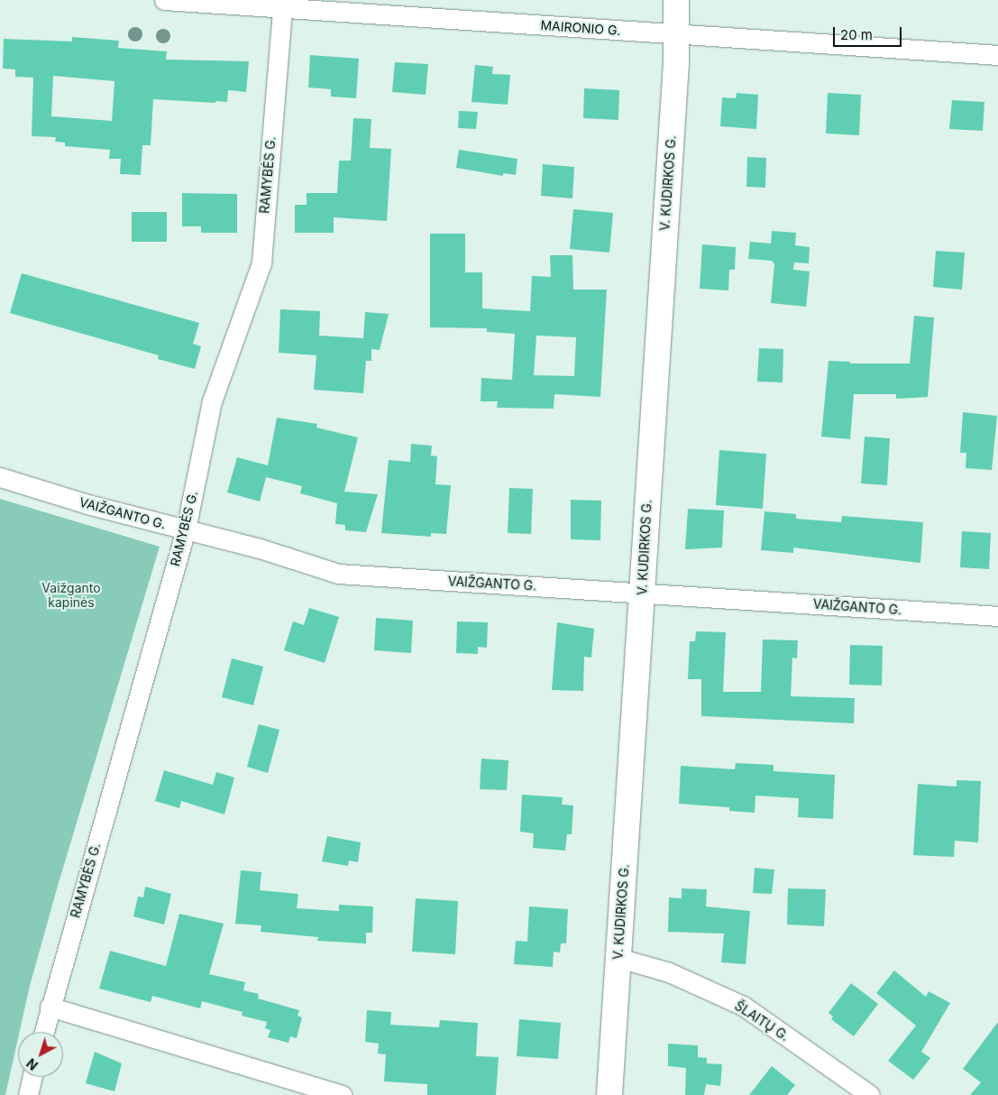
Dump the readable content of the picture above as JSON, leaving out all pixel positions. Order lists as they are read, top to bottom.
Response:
{
  "streets": {
    "street": [
      "MAIRONIO G.",
      "RAMYBĖS G.",
      "V. KUDIRKOS G.",
      "VAIŽGANTO G.",
      "ŠLAITŲ G."
    ]
  },
  "crossings": [
    ["MAIRONIO G.", "RAMYBĖS G."],
    ["MAIRONIO G.", "V. KUDIRKOS G."],
    ["RAMYBĖS G.", "VAIŽGANTO G."],
    ["V. KUDIRKOS G.", "VAIŽGANTO G."],
    ["V. KUDIRKOS G.", "ŠLAITŲ G."]
  ],
  "parks": ["Vaižganto kapinės"],
  "scale_bar": "20 m",
  "north": "bottom left"
}
